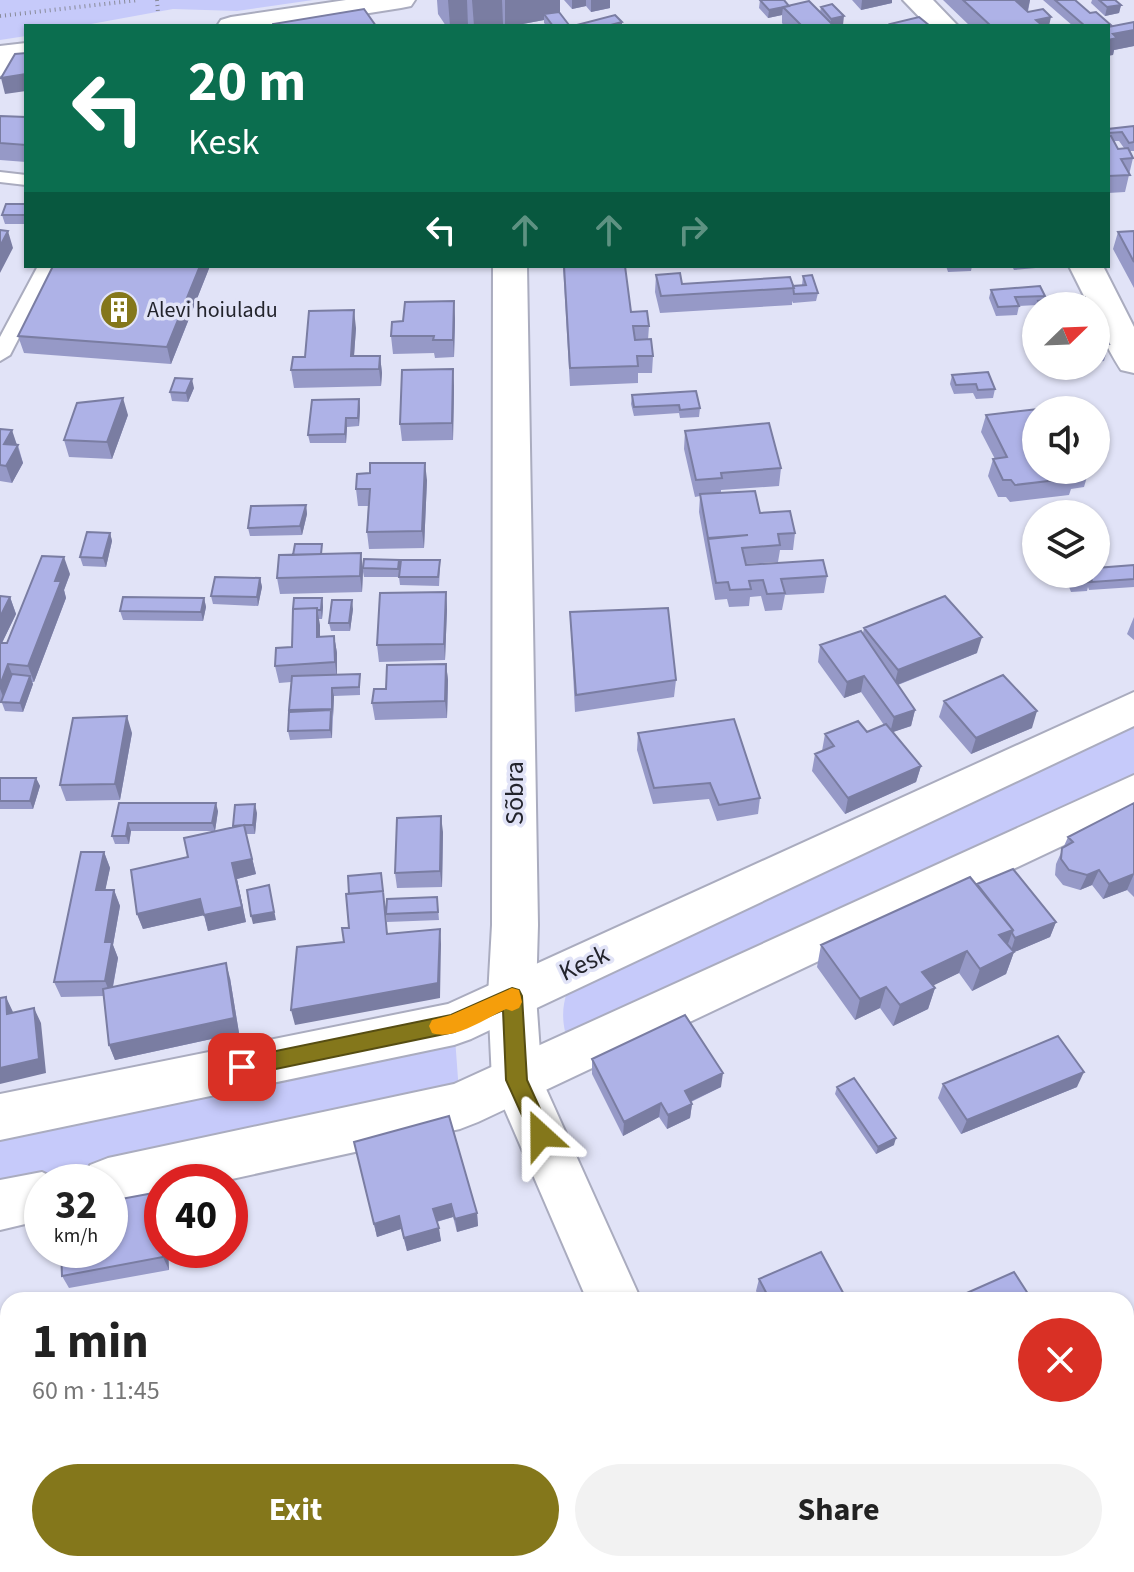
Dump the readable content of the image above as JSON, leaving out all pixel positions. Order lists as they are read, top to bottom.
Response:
{
  "streets": {
    "street": ["Sõbra", "Kesk"]
  },
  "crossings": [
    ["Sõbra", "Kesk"]
  ],
  "places": {
    "building": ["Alevi hoiuladu"]
  },
  "north": "top right",
  "page": {
    "turn": ["20 m", "Kesk"],
    "speed": "32 km/h",
    "limit": "40",
    "heading": ["1 min", "60 m · 11:45"],
    "buttons": ["Exit", "Share"]
  }
}
